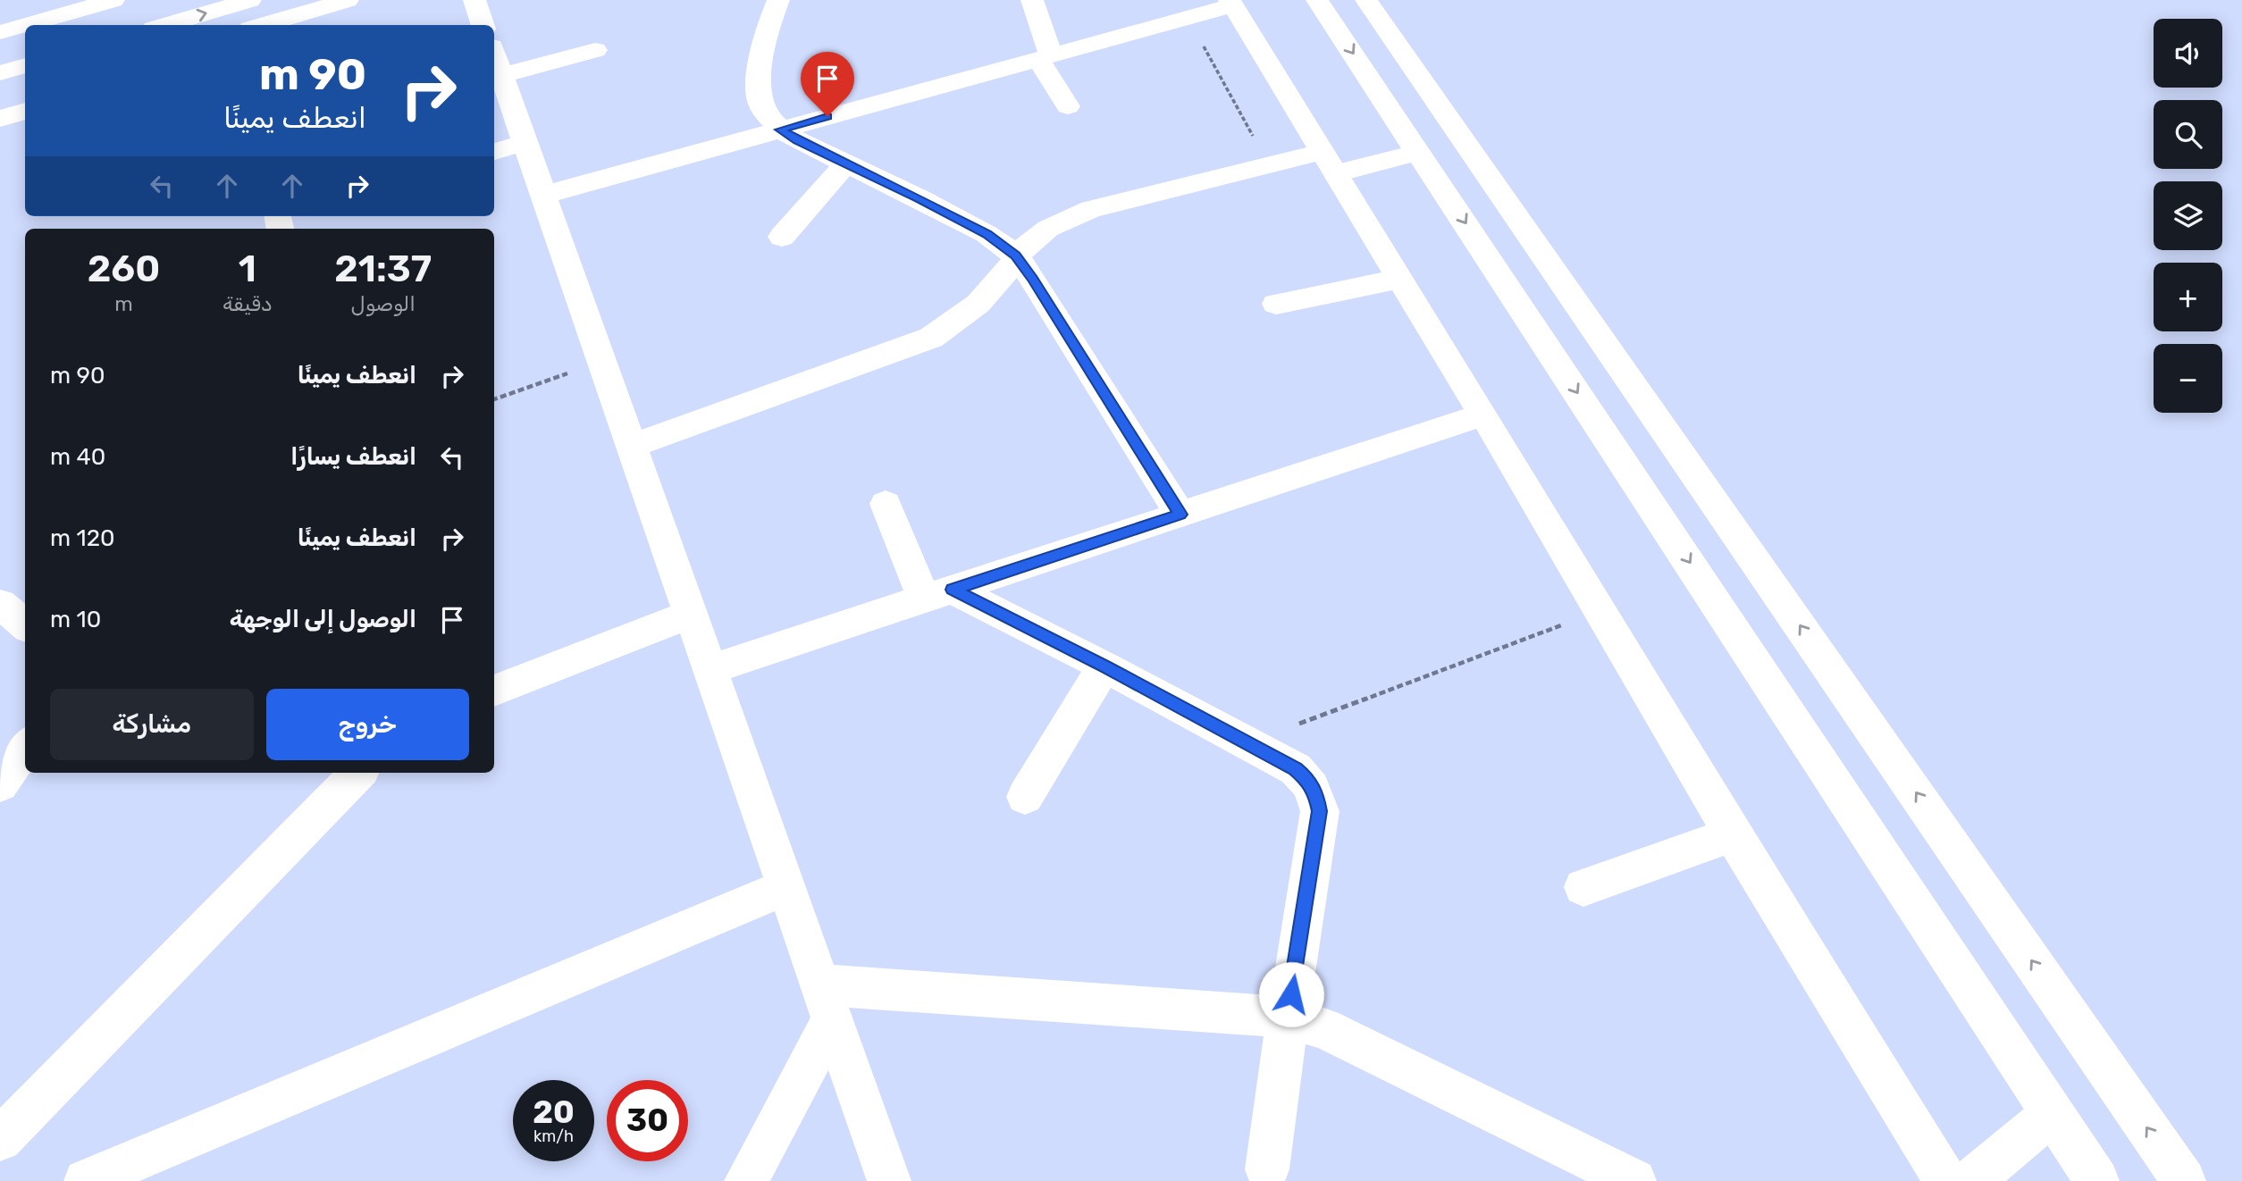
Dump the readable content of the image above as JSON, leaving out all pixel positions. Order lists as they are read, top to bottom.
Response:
{
  "page": {
    "map_buttons": ["+", "−"],
    "turn": ["90 m", "انعطف يمينًا"],
    "eta": [
      "21:37",
      "الوصول",
      "1",
      "دقيقة",
      "260",
      "m"
    ],
    "list": [
      {
        "name": "انعطف يمينًا",
        "value": "90 m"
      },
      {
        "name": "انعطف يسارًا",
        "value": "40 m"
      },
      {
        "name": "انعطف يمينًا",
        "value": "120 m"
      },
      {
        "name": "الوصول إلى الوجهة",
        "value": "10 m"
      }
    ],
    "buttons": ["خروج", "مشاركة"],
    "speed": "20 km/h",
    "limit": "30"
  }
}
